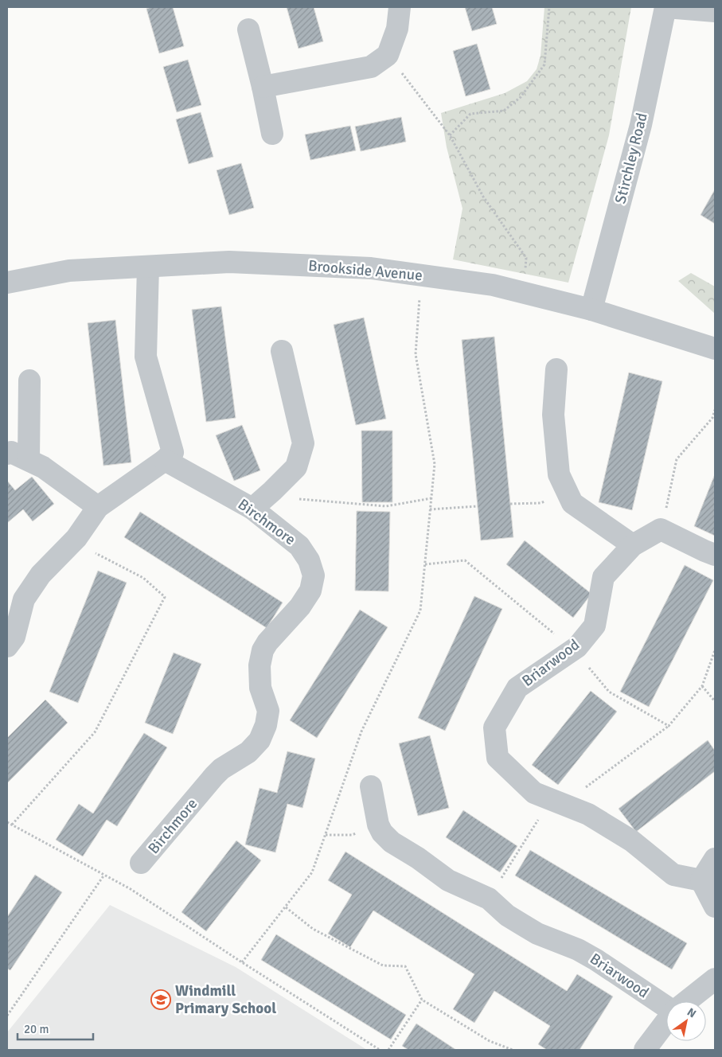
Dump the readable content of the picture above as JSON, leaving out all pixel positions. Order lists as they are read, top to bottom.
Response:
{
  "streets": {
    "street": [
      "Stirchley Road",
      "Brookside Avenue",
      "Birchmore",
      "Briarwood"
    ]
  },
  "crossings": [
    ["Stirchley Road", "Brookside Avenue"]
  ],
  "places": {
    "school or university": ["Windmill Primary School"]
  },
  "scale_bar": "20 m",
  "north": "top right"
}
